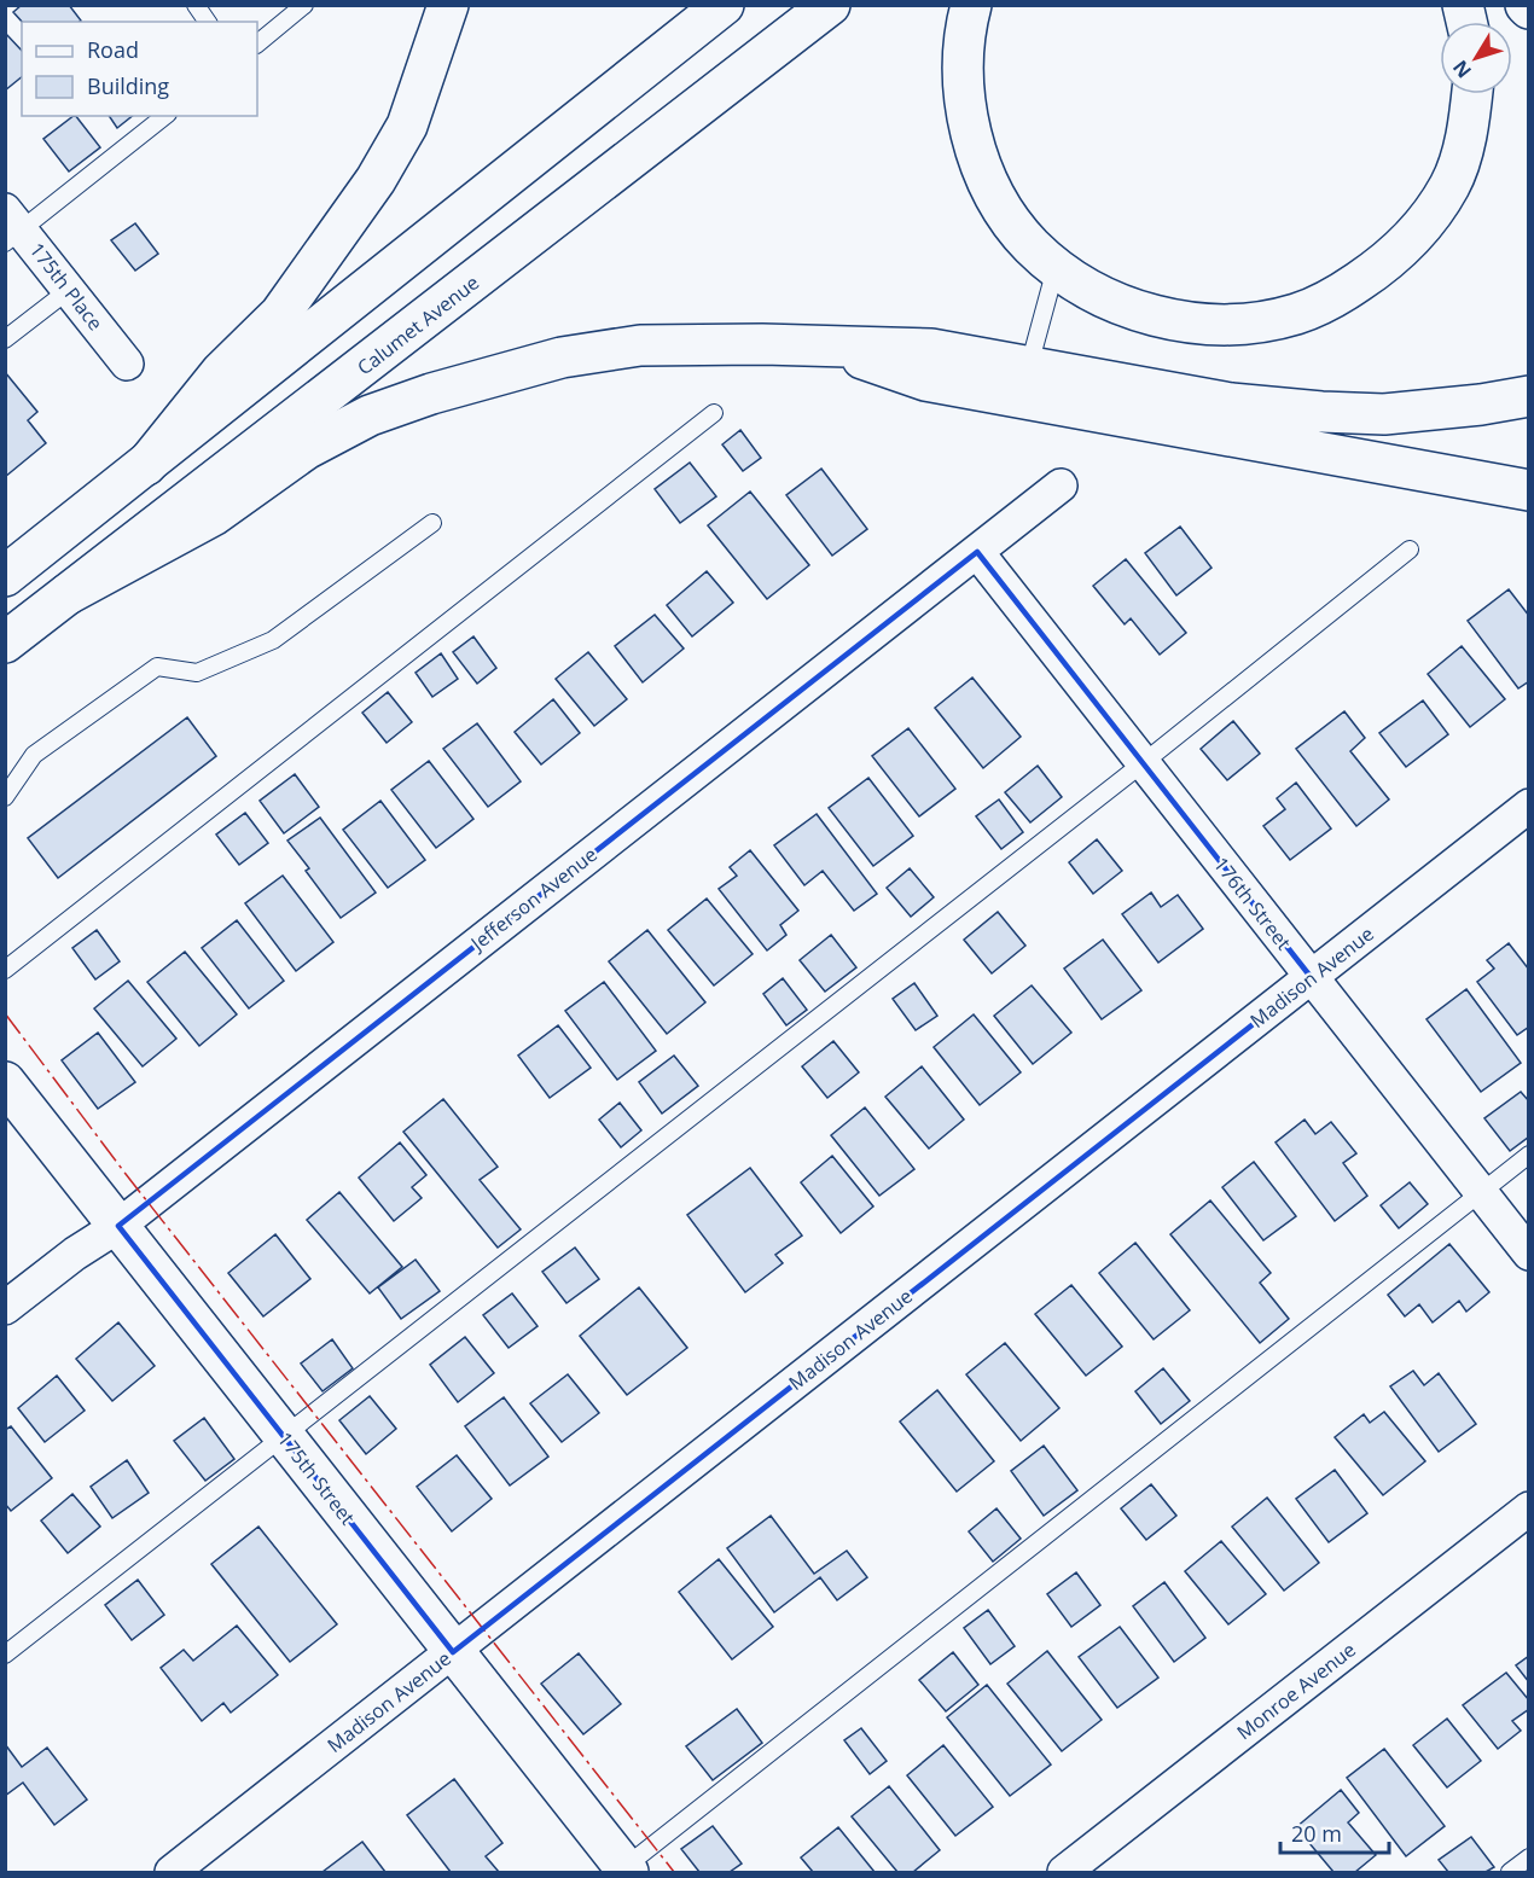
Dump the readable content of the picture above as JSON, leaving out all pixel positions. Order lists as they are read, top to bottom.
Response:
{
  "streets": {
    "main road": ["Calumet Avenue", "175th Street"],
    "street": [
      "175th Place",
      "Jefferson Avenue",
      "176th Street",
      "Madison Avenue",
      "Monroe Avenue"
    ]
  },
  "crossings": [
    ["Jefferson Avenue", "176th Street"],
    ["Jefferson Avenue", "175th Street"],
    ["176th Street", "Madison Avenue"],
    ["Madison Avenue", "175th Street"]
  ],
  "legend": ["Road", "Building"],
  "scale_bar": "20 m",
  "north": "bottom left"
}
